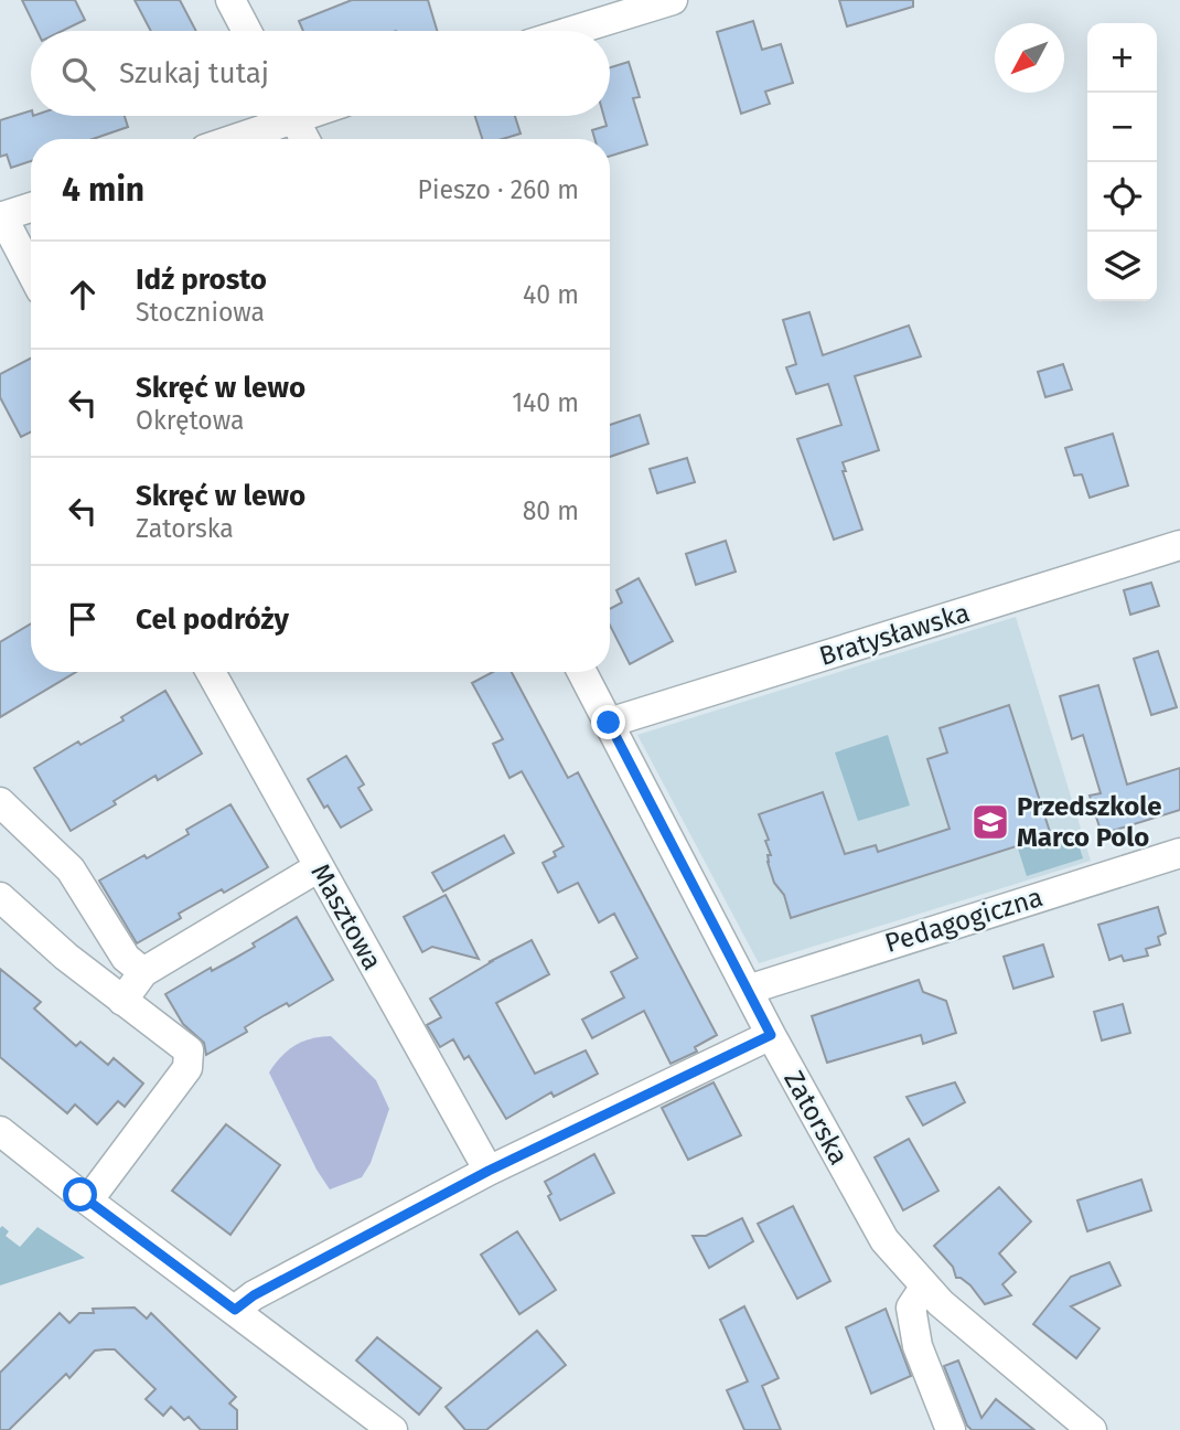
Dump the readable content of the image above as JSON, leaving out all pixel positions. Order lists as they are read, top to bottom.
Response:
{
  "streets": {
    "street": [
      "Bratysławska",
      "Masztowa",
      "Pedagogiczna",
      "Zatorska"
    ]
  },
  "crossings": [
    ["Bratysławska", "Zatorska"],
    ["Pedagogiczna", "Zatorska"]
  ],
  "places": {
    "school or university": ["Przedszkole Marco Polo"]
  },
  "north": "bottom left",
  "page": {
    "map_buttons": ["+", "−"],
    "search": "Szukaj tutaj",
    "heading": ["4 min", "Pieszo · 260 m"],
    "list": [
      ["Idź prosto", "Stoczniowa", "40 m"],
      ["Skręć w lewo", "Okrętowa", "140 m"],
      ["Skręć w lewo", "Zatorska", "80 m"],
      "Cel podróży"
    ]
  }
}
